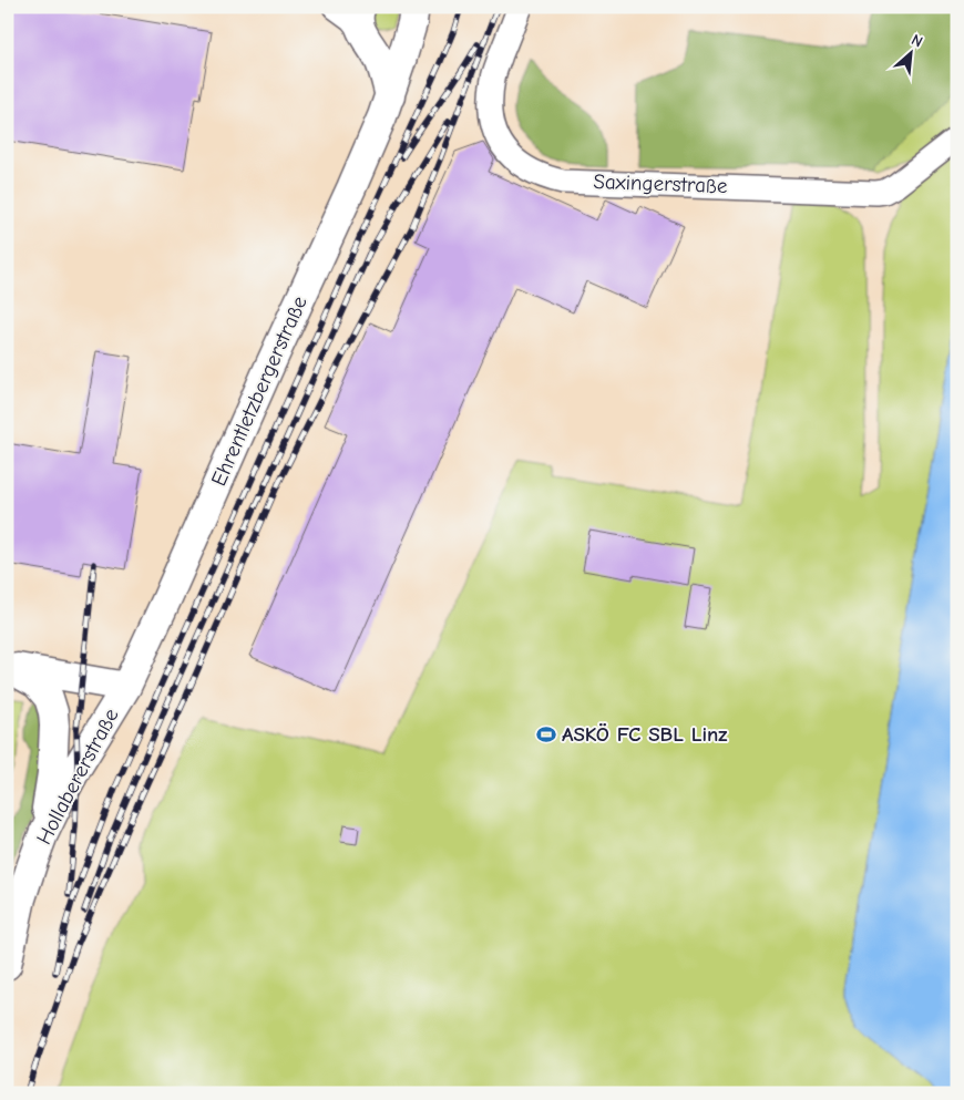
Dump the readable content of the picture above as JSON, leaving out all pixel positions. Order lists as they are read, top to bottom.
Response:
{
  "streets": {
    "street": ["Saxingerstraße", "Ehrentletzbergerstraße", "Hollabererstraße"]
  },
  "crossings": [
    ["Ehrentletzbergerstraße", "Hollabererstraße"]
  ],
  "places": {
    "sports": ["ASKÖ FC SBL Linz"]
  },
  "north": "top right"
}
